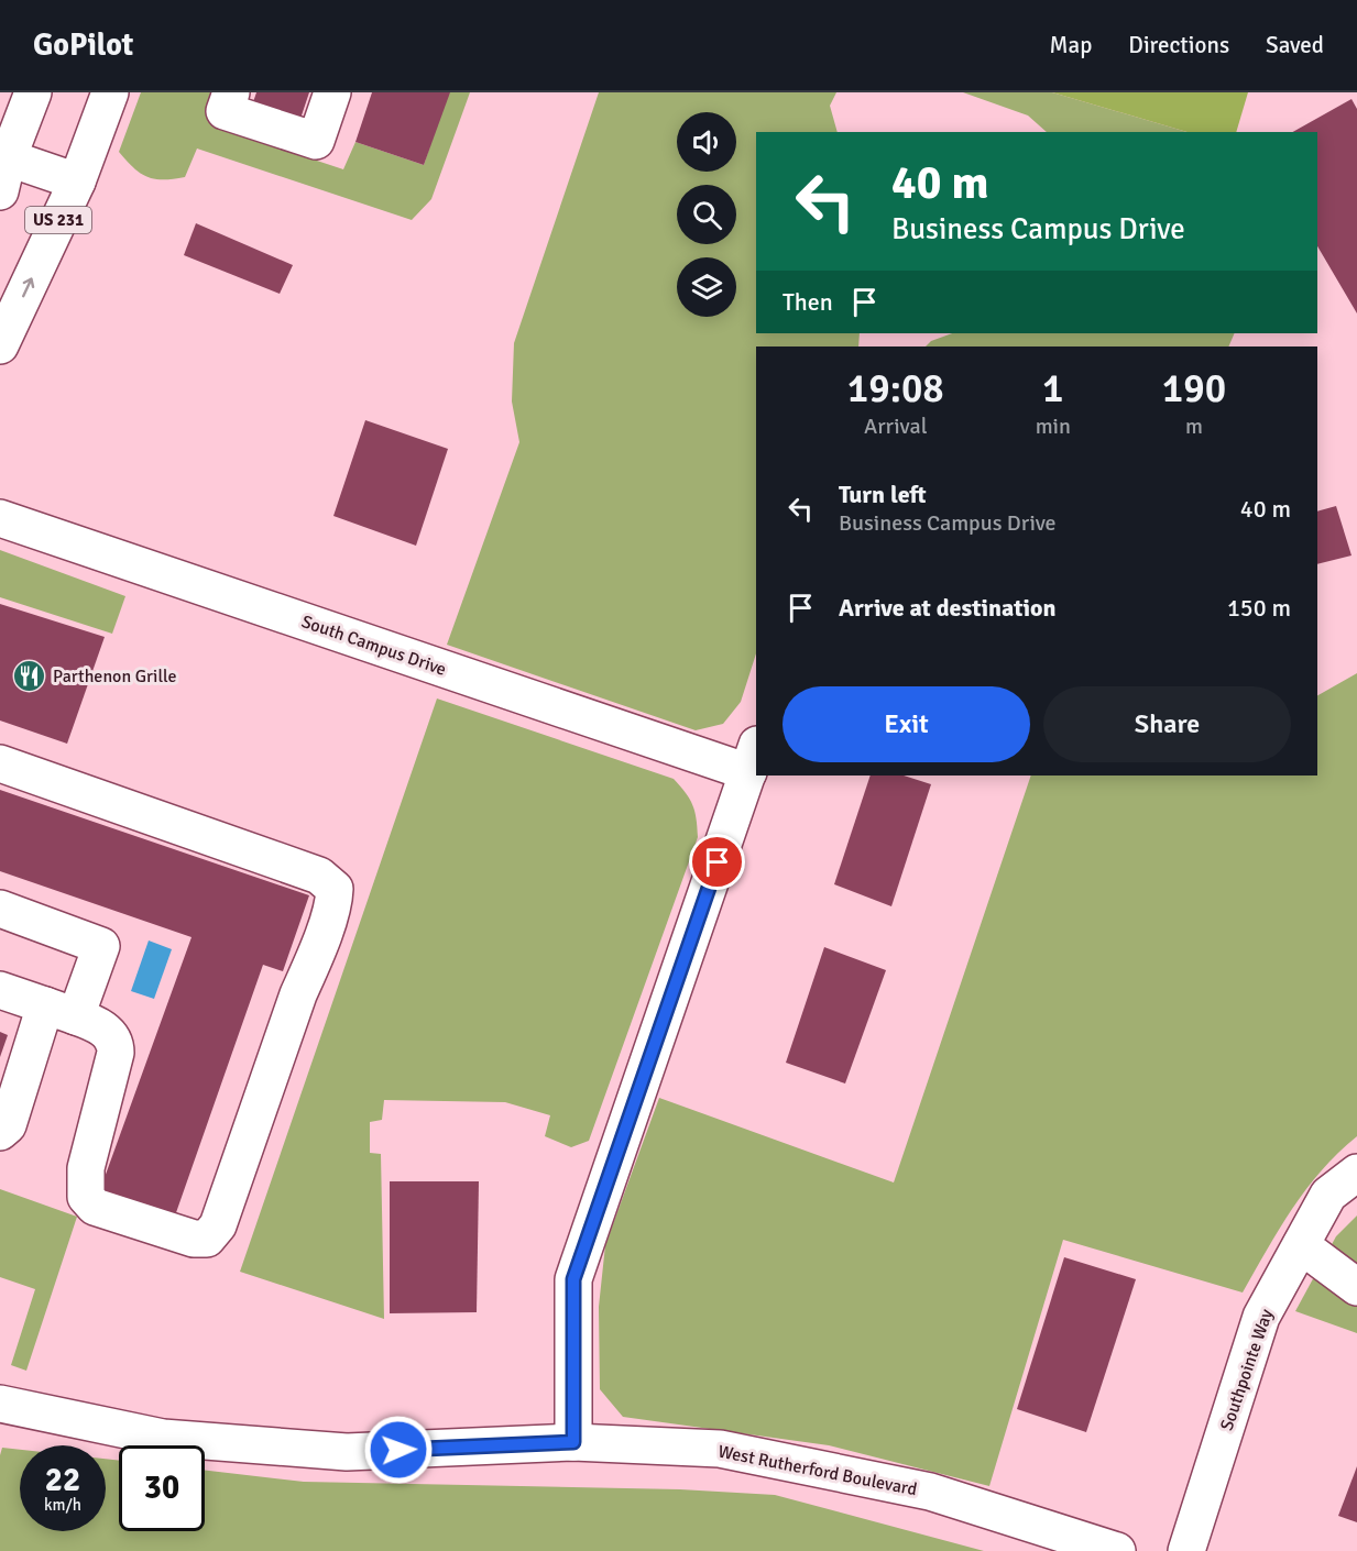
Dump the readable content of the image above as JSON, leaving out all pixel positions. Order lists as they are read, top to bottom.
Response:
{
  "streets": {
    "main road": [
      "US 231",
      "South Campus Drive",
      "Southpointe Way",
      "West Rutherford Boulevard"
    ]
  },
  "places": {
    "restaurant": ["Parthenon Grille"]
  },
  "page": {
    "header": "GoPilot",
    "nav": ["Map", "Directions", "Saved"],
    "turn": ["40 m", "Business Campus Drive"],
    "then": "Then",
    "eta": [
      "19:08",
      "Arrival",
      "1",
      "min",
      "190",
      "m"
    ],
    "list": [
      {
        "name": "Turn left",
        "note": "Business Campus Drive",
        "value": "40 m"
      },
      {
        "name": "Arrive at destination",
        "value": "150 m"
      }
    ],
    "buttons": ["Exit", "Share"],
    "speed": "22 km/h",
    "limit": "30"
  }
}
